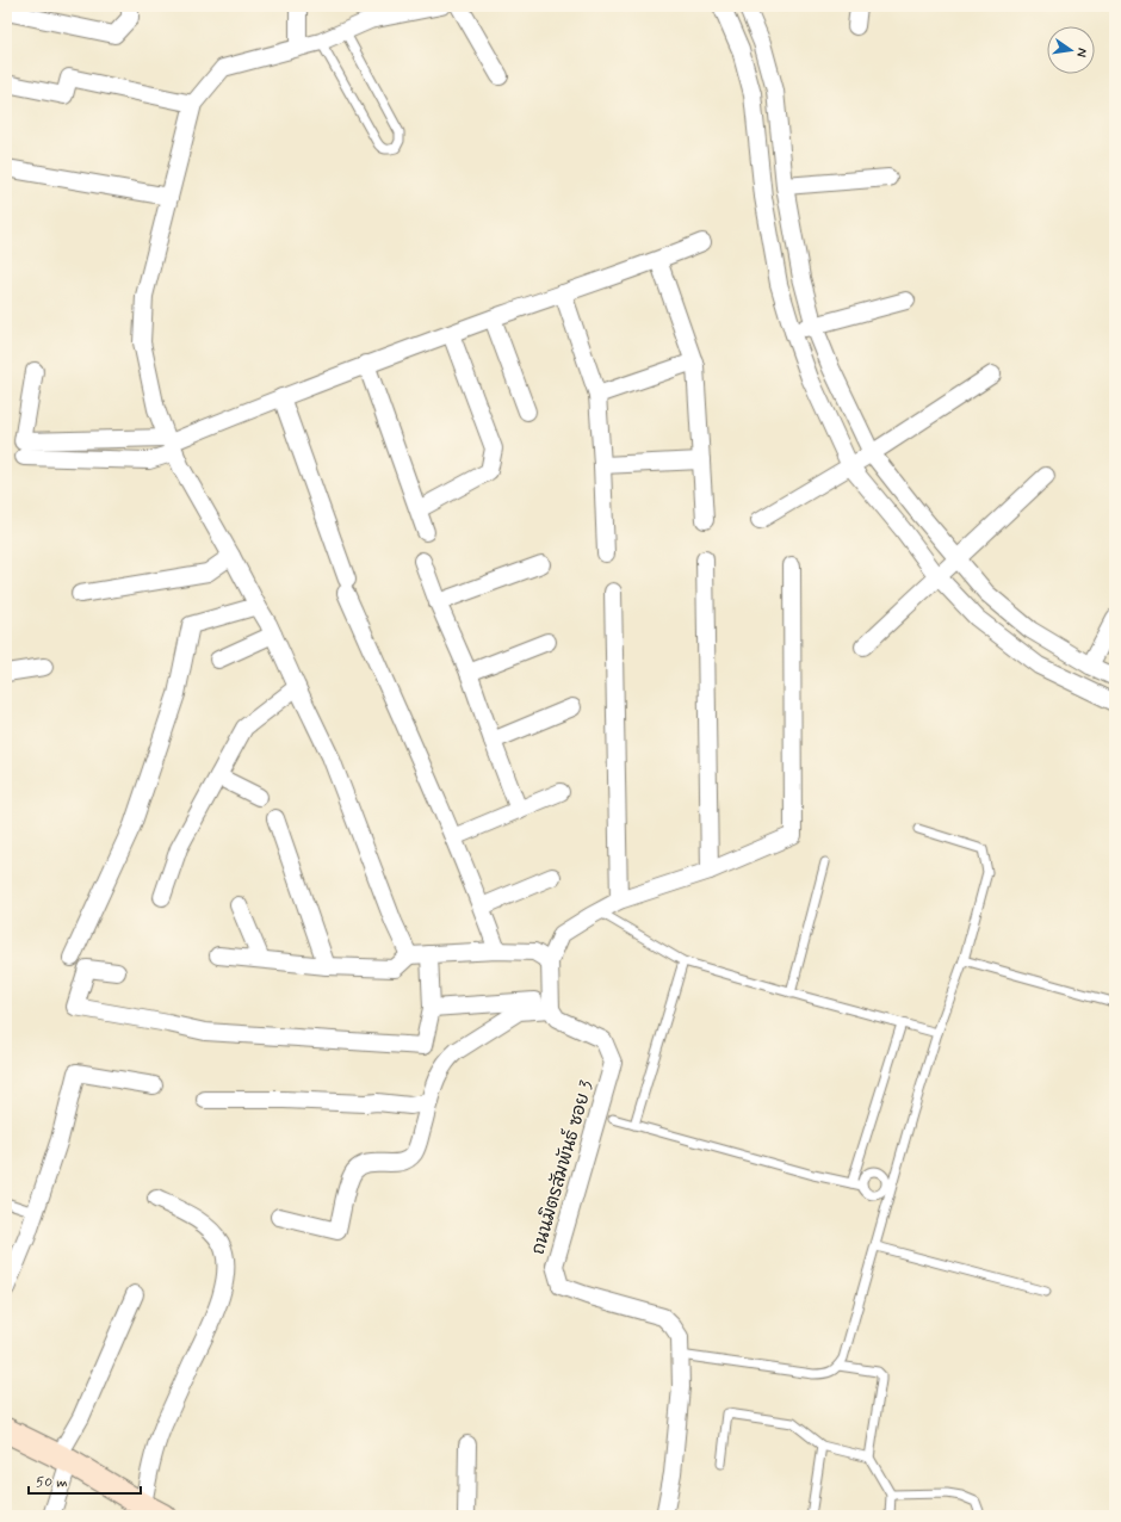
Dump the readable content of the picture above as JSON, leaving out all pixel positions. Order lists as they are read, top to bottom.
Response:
{
  "streets": {
    "street": ["ถนนมิตรสัมพันธ์ ซอย 3"]
  },
  "scale_bar": "50 m",
  "north": "right"
}
